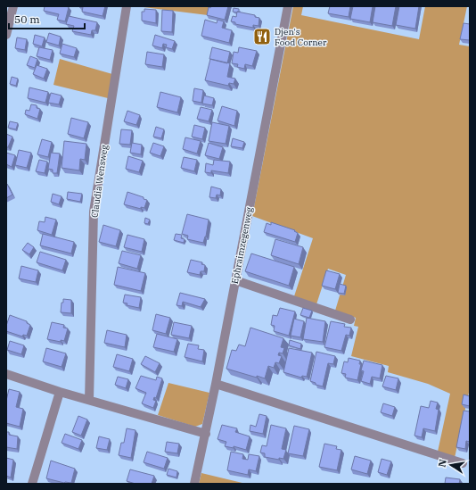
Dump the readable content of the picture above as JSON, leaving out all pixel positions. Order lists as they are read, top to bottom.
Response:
{
  "streets": {
    "street": ["Claudia Wensweg", "Ephraimzegenweg"]
  },
  "places": {
    "restaurant": ["Djen's Food Corner"]
  },
  "scale_bar": "50 m",
  "north": "left"
}
